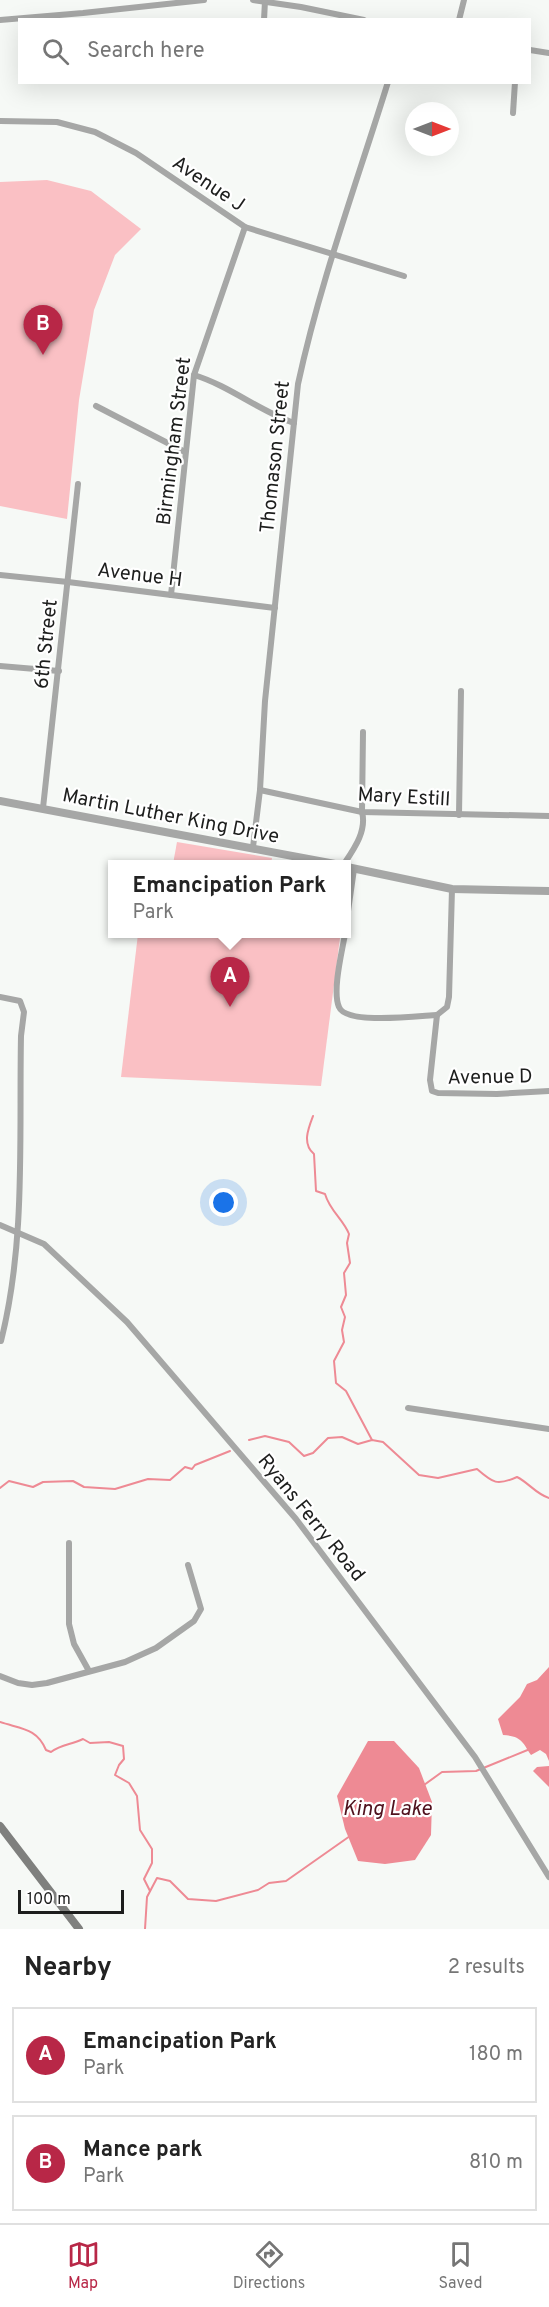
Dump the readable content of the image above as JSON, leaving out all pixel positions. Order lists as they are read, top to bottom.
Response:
{
  "streets": {
    "street": [
      "Avenue J",
      "Birmingham Street",
      "Thomason Street",
      "Avenue H",
      "6th Street",
      "Mary Estill",
      "Martin Luther King Drive",
      "Avenue D",
      "Ryans Ferry Road"
    ]
  },
  "crossings": [
    ["Avenue J", "Birmingham Street"],
    ["Avenue J", "Thomason Street"],
    ["Birmingham Street", "Avenue H"],
    ["Thomason Street", "Avenue H"],
    ["Thomason Street", "Mary Estill"],
    ["Thomason Street", "Martin Luther King Drive"],
    ["Avenue H", "6th Street"],
    ["6th Street", "Martin Luther King Drive"]
  ],
  "water": ["King Lake"],
  "scale_bar": "100 m",
  "north": "right",
  "page": {
    "search": "Search here",
    "pins": ["B", "A"],
    "popup": ["Emancipation Park", "Park"],
    "scale": "100 m",
    "heading": ["Nearby", "2 results"],
    "list": [
      {
        "mark": "A",
        "name": "Emancipation Park",
        "note": "Park",
        "value": "180 m"
      },
      {
        "mark": "B",
        "name": "Mance park",
        "note": "Park",
        "value": "810 m"
      }
    ],
    "nav": ["Map", "Directions", "Saved"]
  }
}
